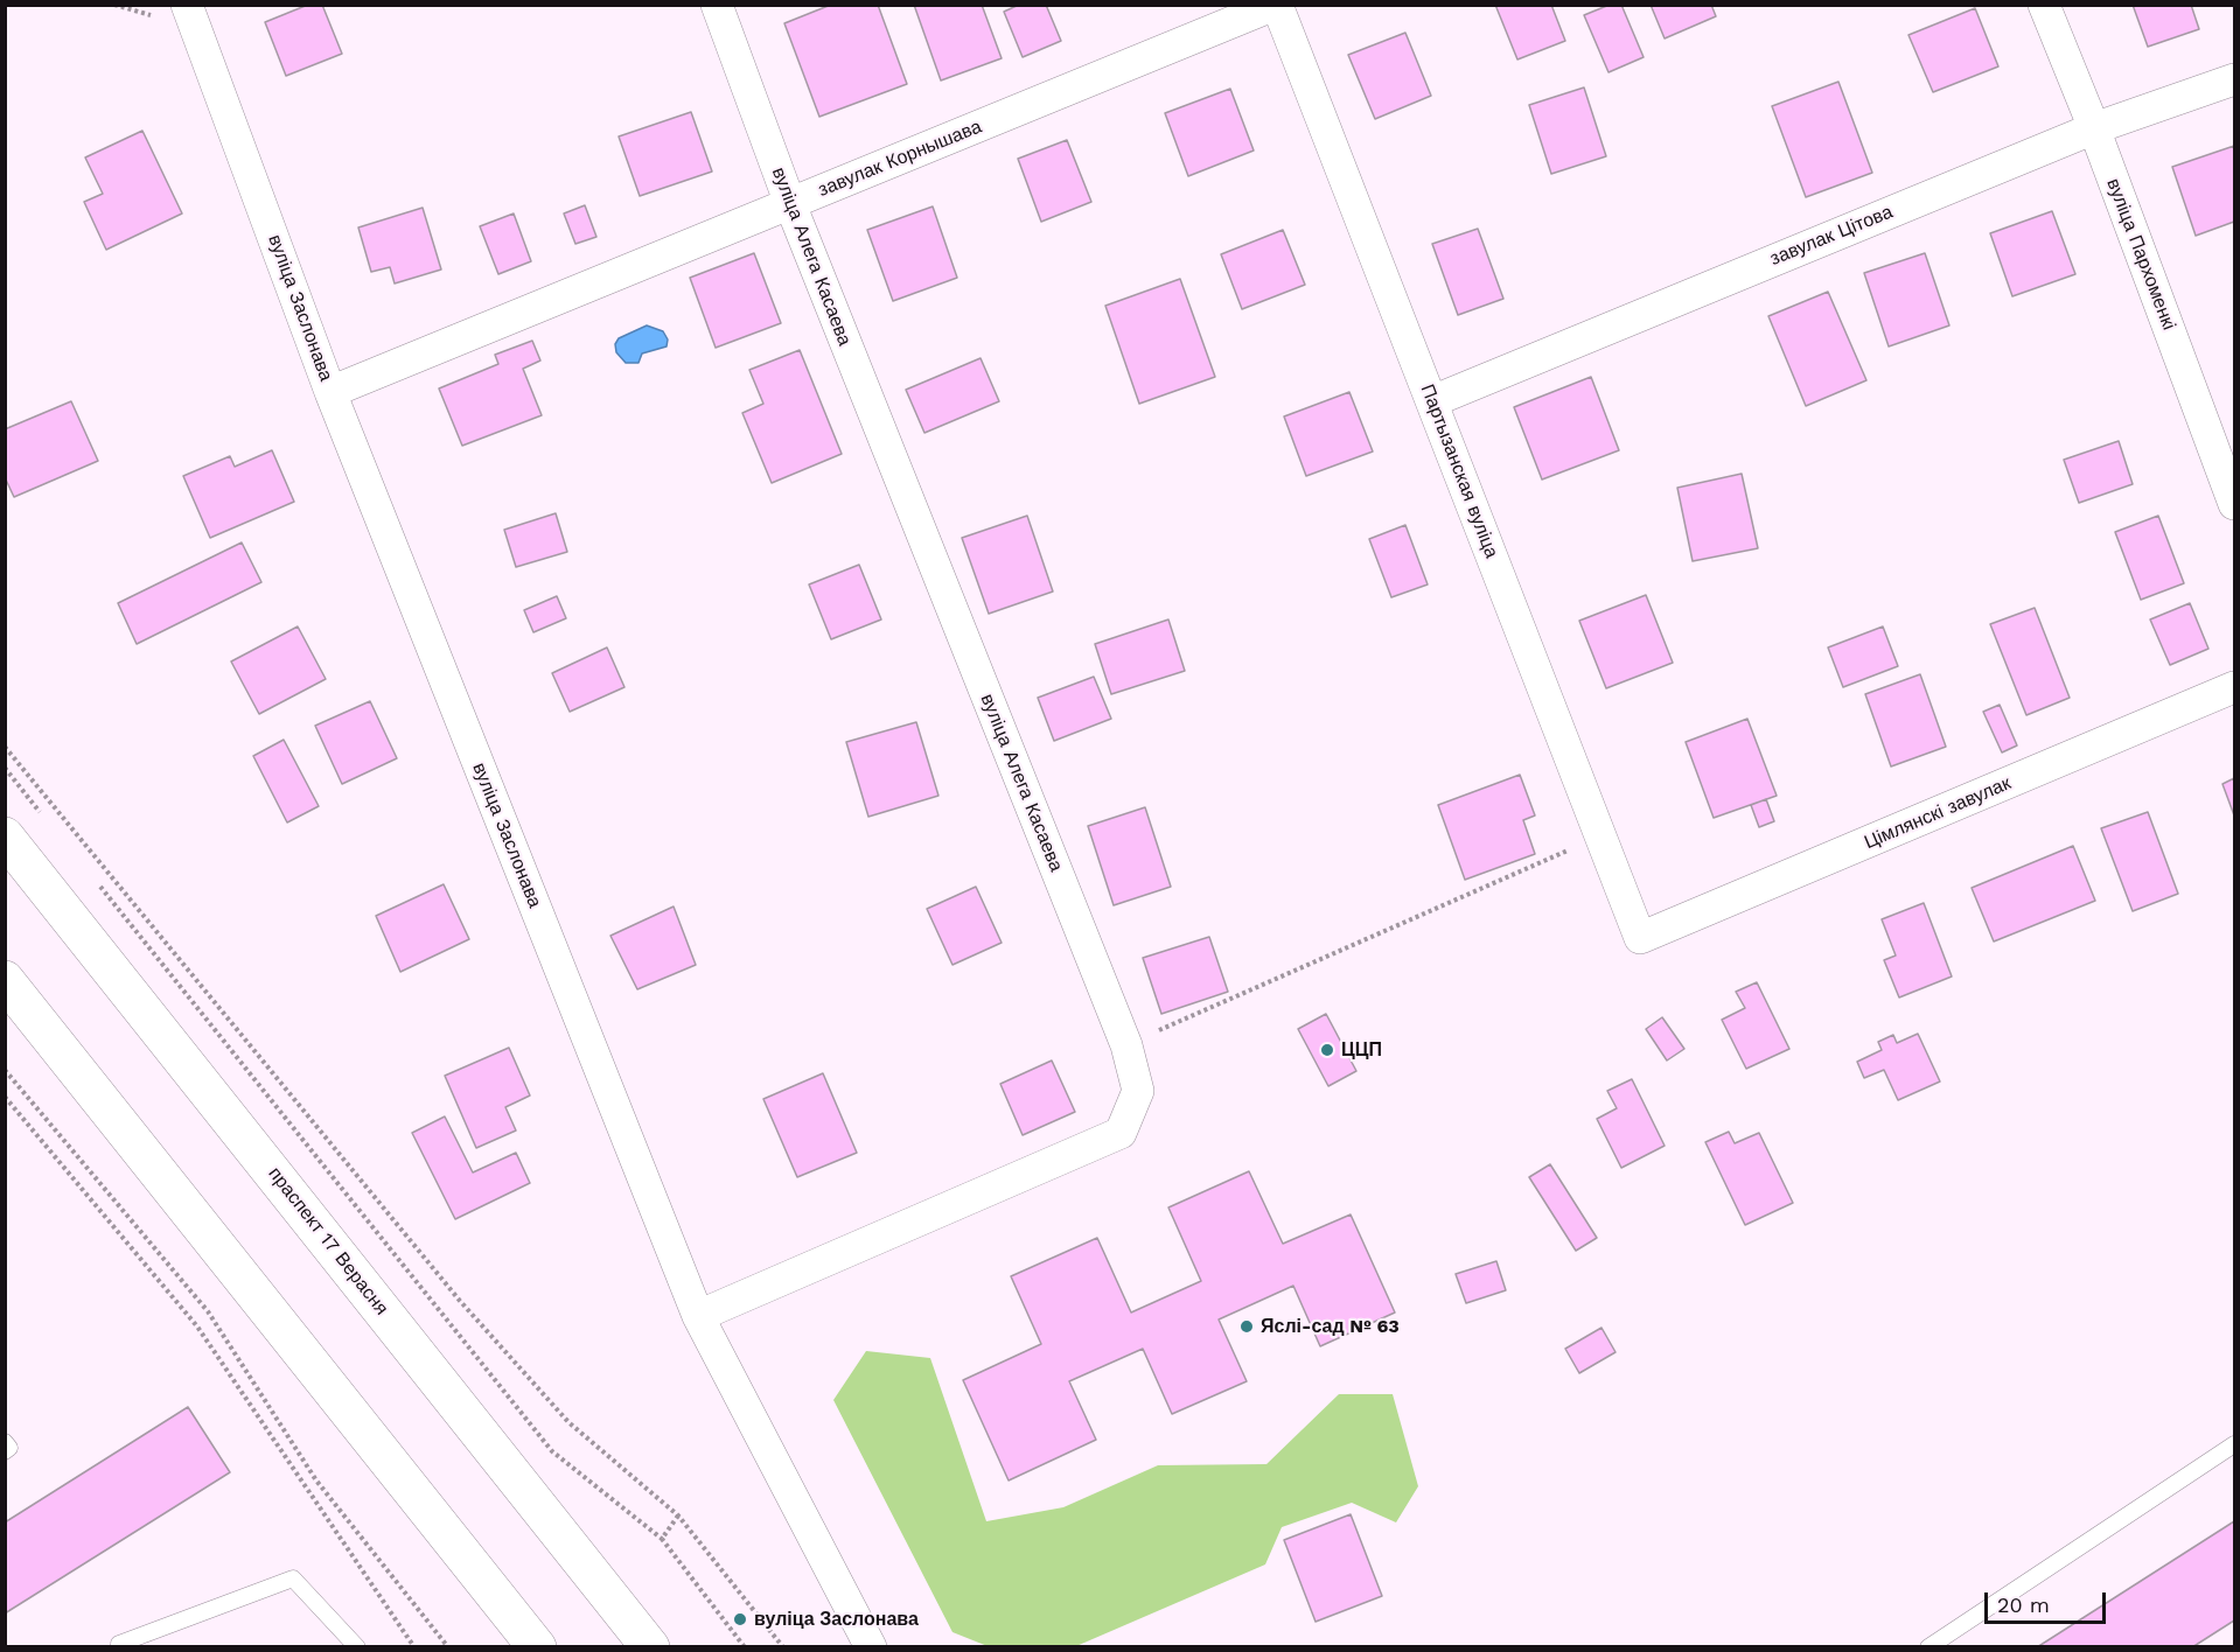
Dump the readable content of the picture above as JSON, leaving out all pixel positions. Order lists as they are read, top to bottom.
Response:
{
  "streets": {
    "main road": ["праспект 17 Верасня"],
    "street": [
      "завулак Корнышава",
      "завулак Цітова",
      "вуліца Пархоменкі",
      "вуліца Алега Касаева",
      "вуліца Заслонава",
      "Партызанская вуліца",
      "Цімлянскі завулак"
    ]
  },
  "crossings": [
    ["завулак Корнышава", "вуліца Алега Касаева"],
    ["завулак Корнышава", "вуліца Заслонава"],
    ["завулак Корнышава", "Партызанская вуліца"],
    ["завулак Цітова", "вуліца Пархоменкі"],
    ["завулак Цітова", "Партызанская вуліца"],
    ["вуліца Алега Касаева", "вуліца Заслонава"],
    ["Партызанская вуліца", "Цімлянскі завулак"]
  ],
  "places": ["ЦЦП", "Яслі-сад № 63", "вуліца Заслонава"],
  "scale_bar": "20 m"
}
